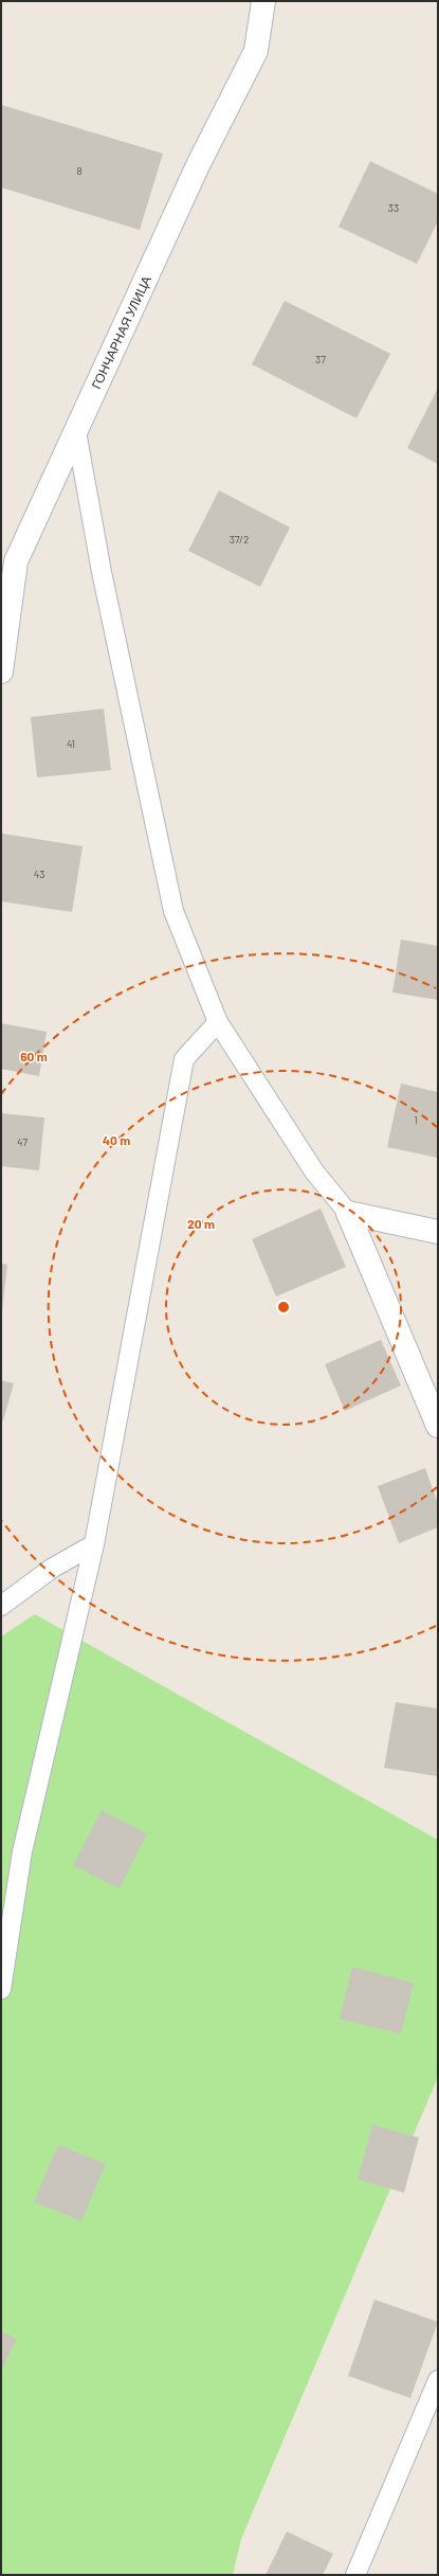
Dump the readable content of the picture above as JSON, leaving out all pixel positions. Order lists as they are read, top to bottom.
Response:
{
  "streets": {
    "street": ["ГОНЧАРНАЯ УЛИЦА"]
  },
  "house_numbers": [
    "8",
    "33",
    "37",
    "37/2",
    "41",
    "43",
    "1",
    "47"
  ],
  "rings": ["60 m", "40 m", "20 m"]
}
